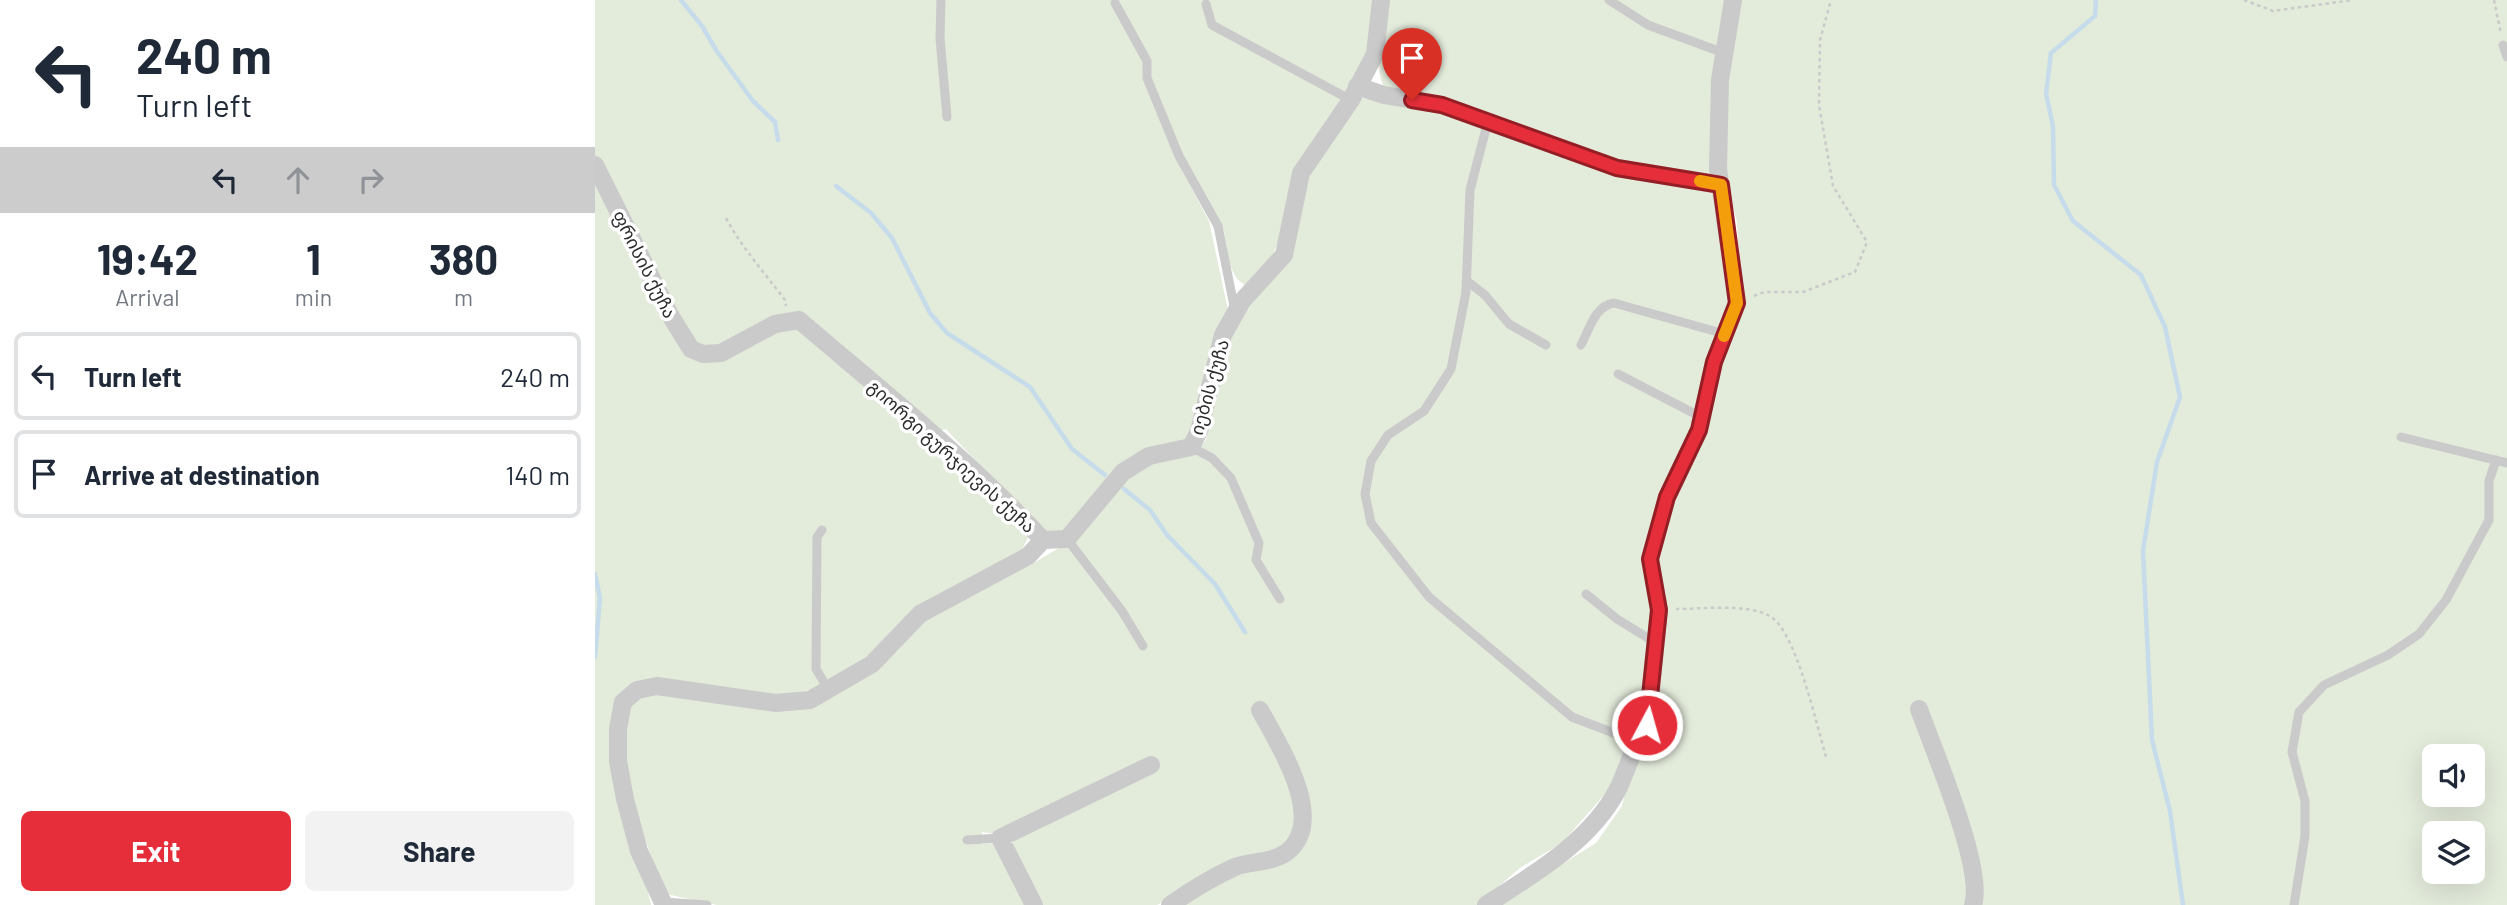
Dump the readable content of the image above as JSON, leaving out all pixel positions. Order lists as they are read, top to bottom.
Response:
{
  "streets": {
    "street": ["ფრისის ქუჩა", "იების ქუჩა", "გიორგი გურჯიევის ქუჩა"]
  },
  "crossings": [
    ["ფრისის ქუჩა", "გიორგი გურჯიევის ქუჩა"]
  ],
  "page": {
    "turn": ["240 m", "Turn left"],
    "eta": [
      "19:42",
      "Arrival",
      "1",
      "min",
      "380",
      "m"
    ],
    "list": [
      {
        "name": "Turn left",
        "value": "240 m"
      },
      {
        "name": "Arrive at destination",
        "value": "140 m"
      }
    ],
    "buttons": ["Exit", "Share"]
  }
}
